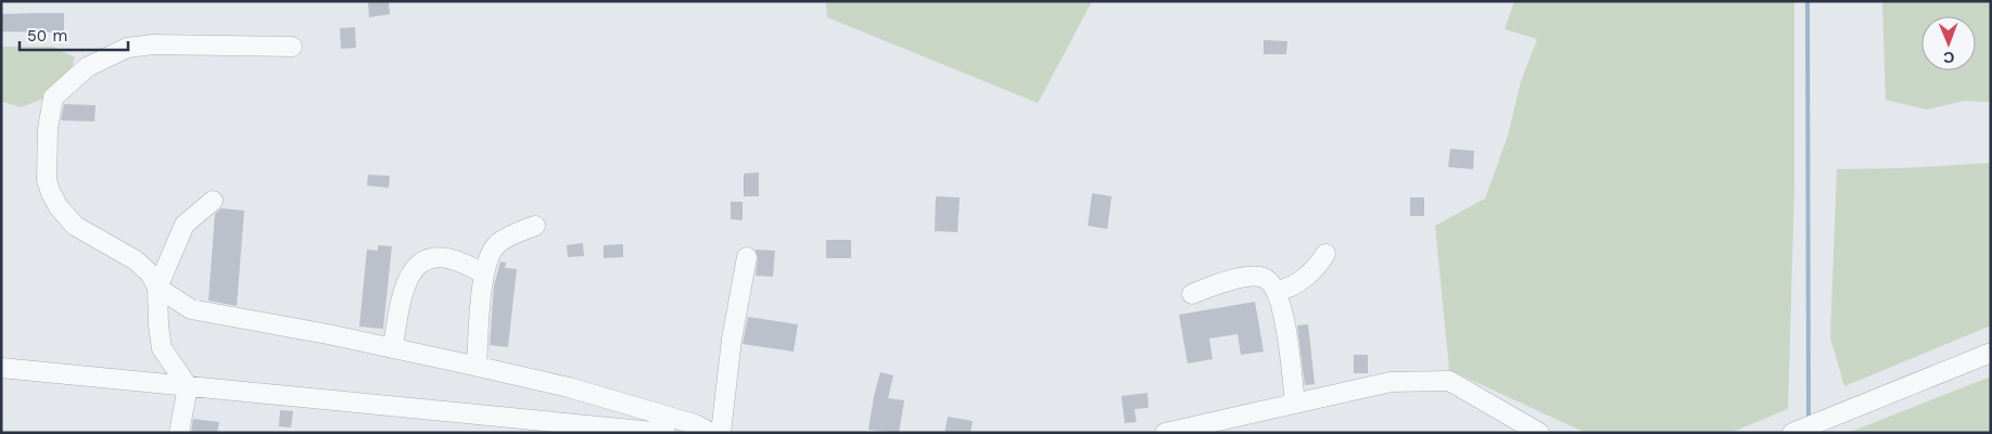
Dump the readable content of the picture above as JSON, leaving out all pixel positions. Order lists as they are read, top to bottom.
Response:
{
  "scale_bar": "50 m",
  "north": "bottom"
}
